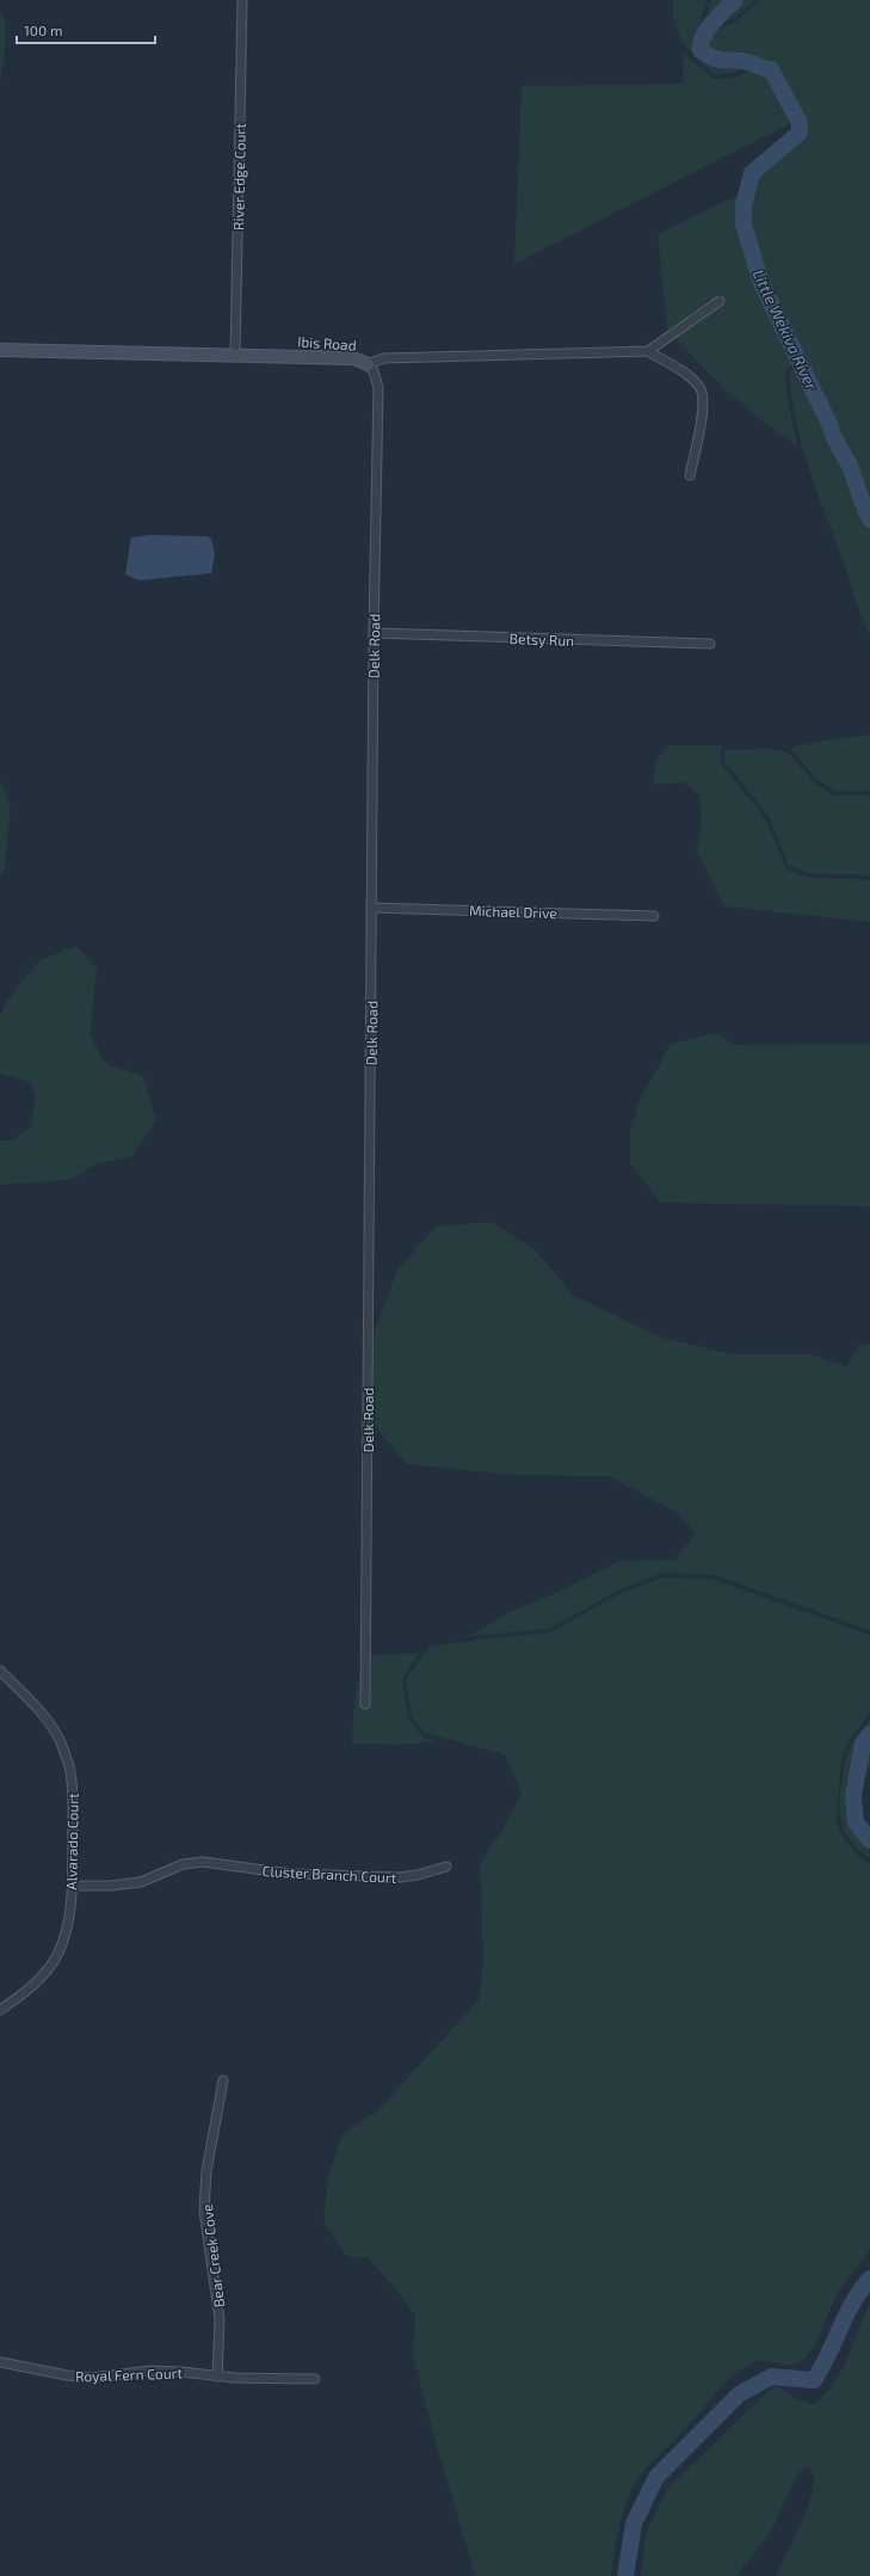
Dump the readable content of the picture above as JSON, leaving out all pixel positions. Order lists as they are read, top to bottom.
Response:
{
  "streets": {
    "street": [
      "River Edge Court",
      "Ibis Road",
      "Betsy Run",
      "Delk Road",
      "Michael Drive",
      "Alvarado Court",
      "Cluster Branch Court",
      "Bear Creek Cove",
      "Royal Fern Court"
    ]
  },
  "crossings": [
    ["River Edge Court", "Ibis Road"],
    ["Ibis Road", "Delk Road"],
    ["Betsy Run", "Delk Road"],
    ["Delk Road", "Michael Drive"],
    ["Alvarado Court", "Cluster Branch Court"],
    ["Bear Creek Cove", "Royal Fern Court"]
  ],
  "water": ["Little Wekiva River"],
  "scale_bar": "100 m"
}
